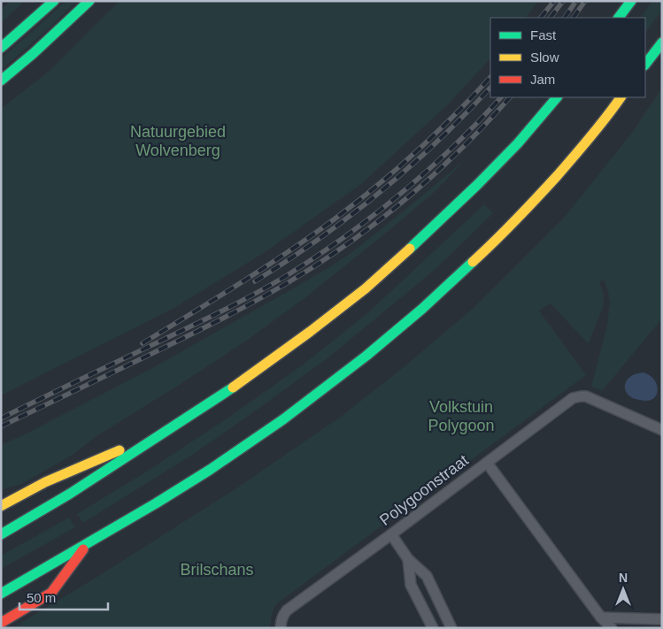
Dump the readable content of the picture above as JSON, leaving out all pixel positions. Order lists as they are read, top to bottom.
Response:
{
  "streets": {
    "street": ["Polygoonstraat"]
  },
  "parks": ["Natuurgebied Wolvenberg", "Volkstuin Polygoon", "Brilschans"],
  "legend": ["Fast", "Slow", "Jam"],
  "scale_bar": "50 m",
  "north": "top"
}
